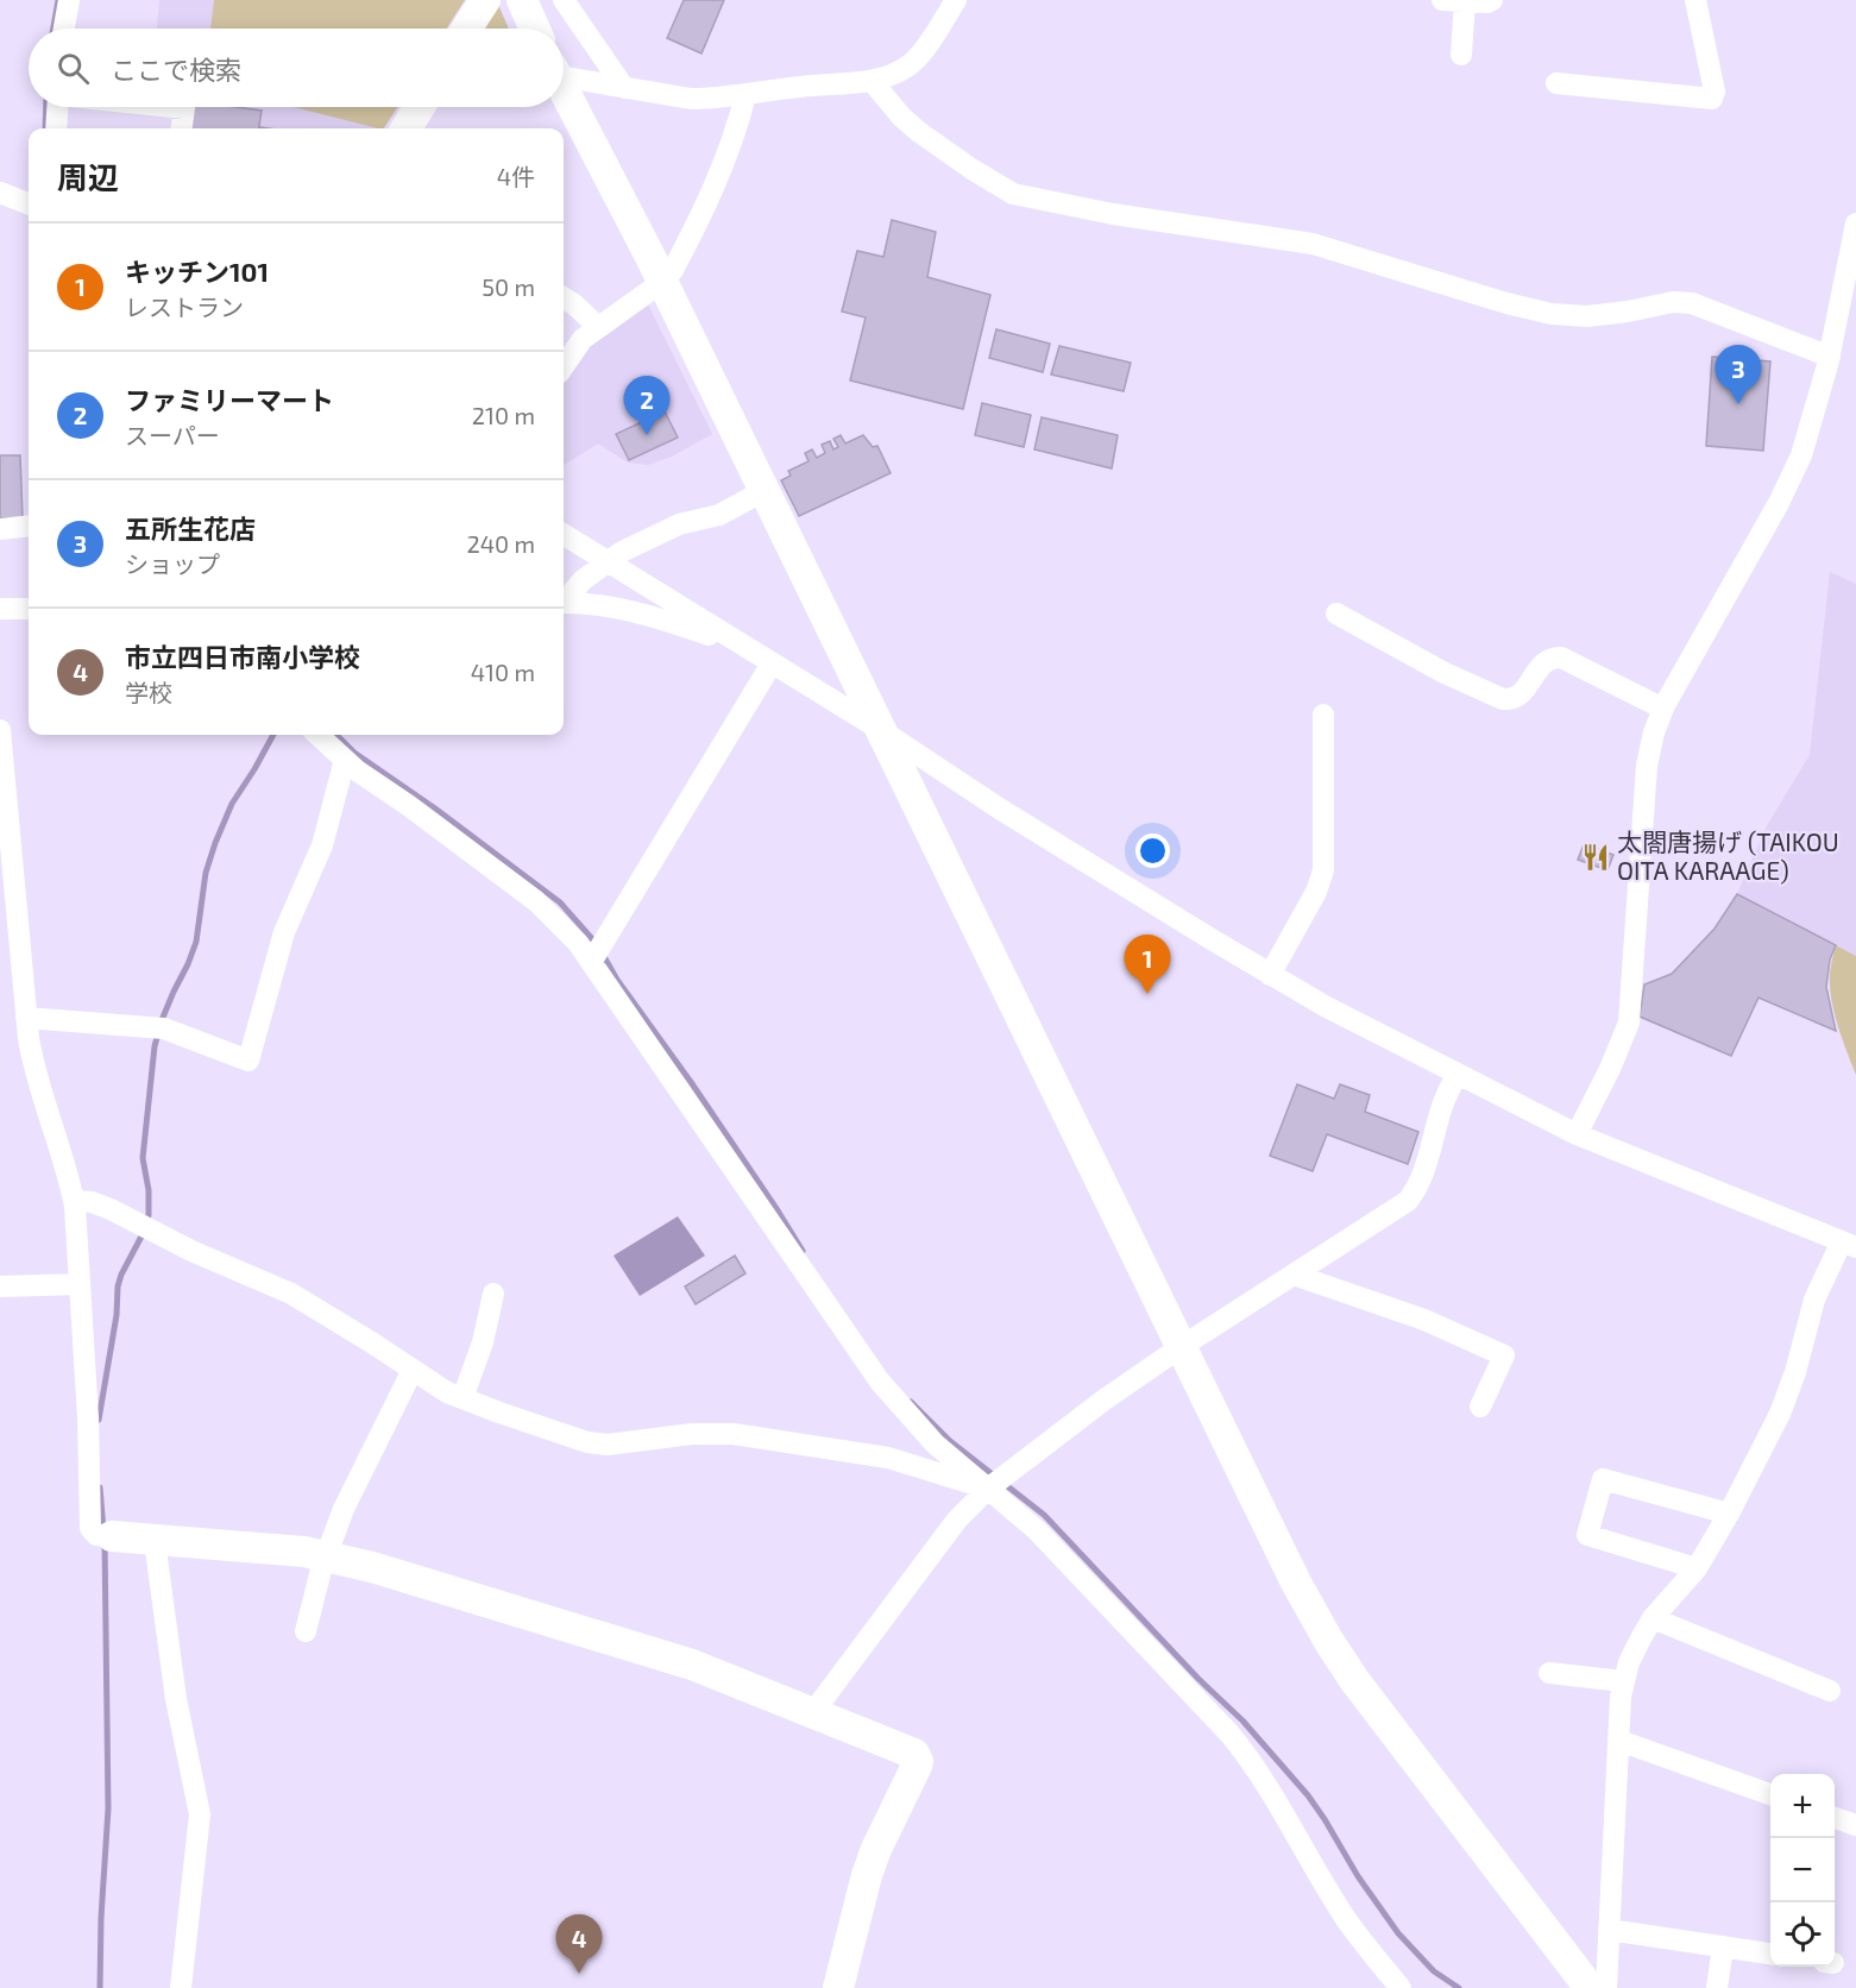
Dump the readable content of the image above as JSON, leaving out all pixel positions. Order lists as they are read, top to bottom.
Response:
{
  "places": {
    "restaurant": ["太閤唐揚げ (TAIKOU OITA KARAAGE)"]
  },
  "page": {
    "search": "ここで検索",
    "heading": ["周辺", "4件"],
    "list": [
      {
        "mark": "1",
        "name": "キッチン101",
        "note": "レストラン",
        "value": "50 m"
      },
      {
        "mark": "2",
        "name": "ファミリーマート",
        "note": "スーパー",
        "value": "210 m"
      },
      {
        "mark": "3",
        "name": "五所生花店",
        "note": "ショップ",
        "value": "240 m"
      },
      {
        "mark": "4",
        "name": "市立四日市南小学校",
        "note": "学校",
        "value": "410 m"
      }
    ],
    "pins": [
      "3",
      "2",
      "1",
      "4"
    ],
    "map_buttons": ["+", "−"]
  }
}
